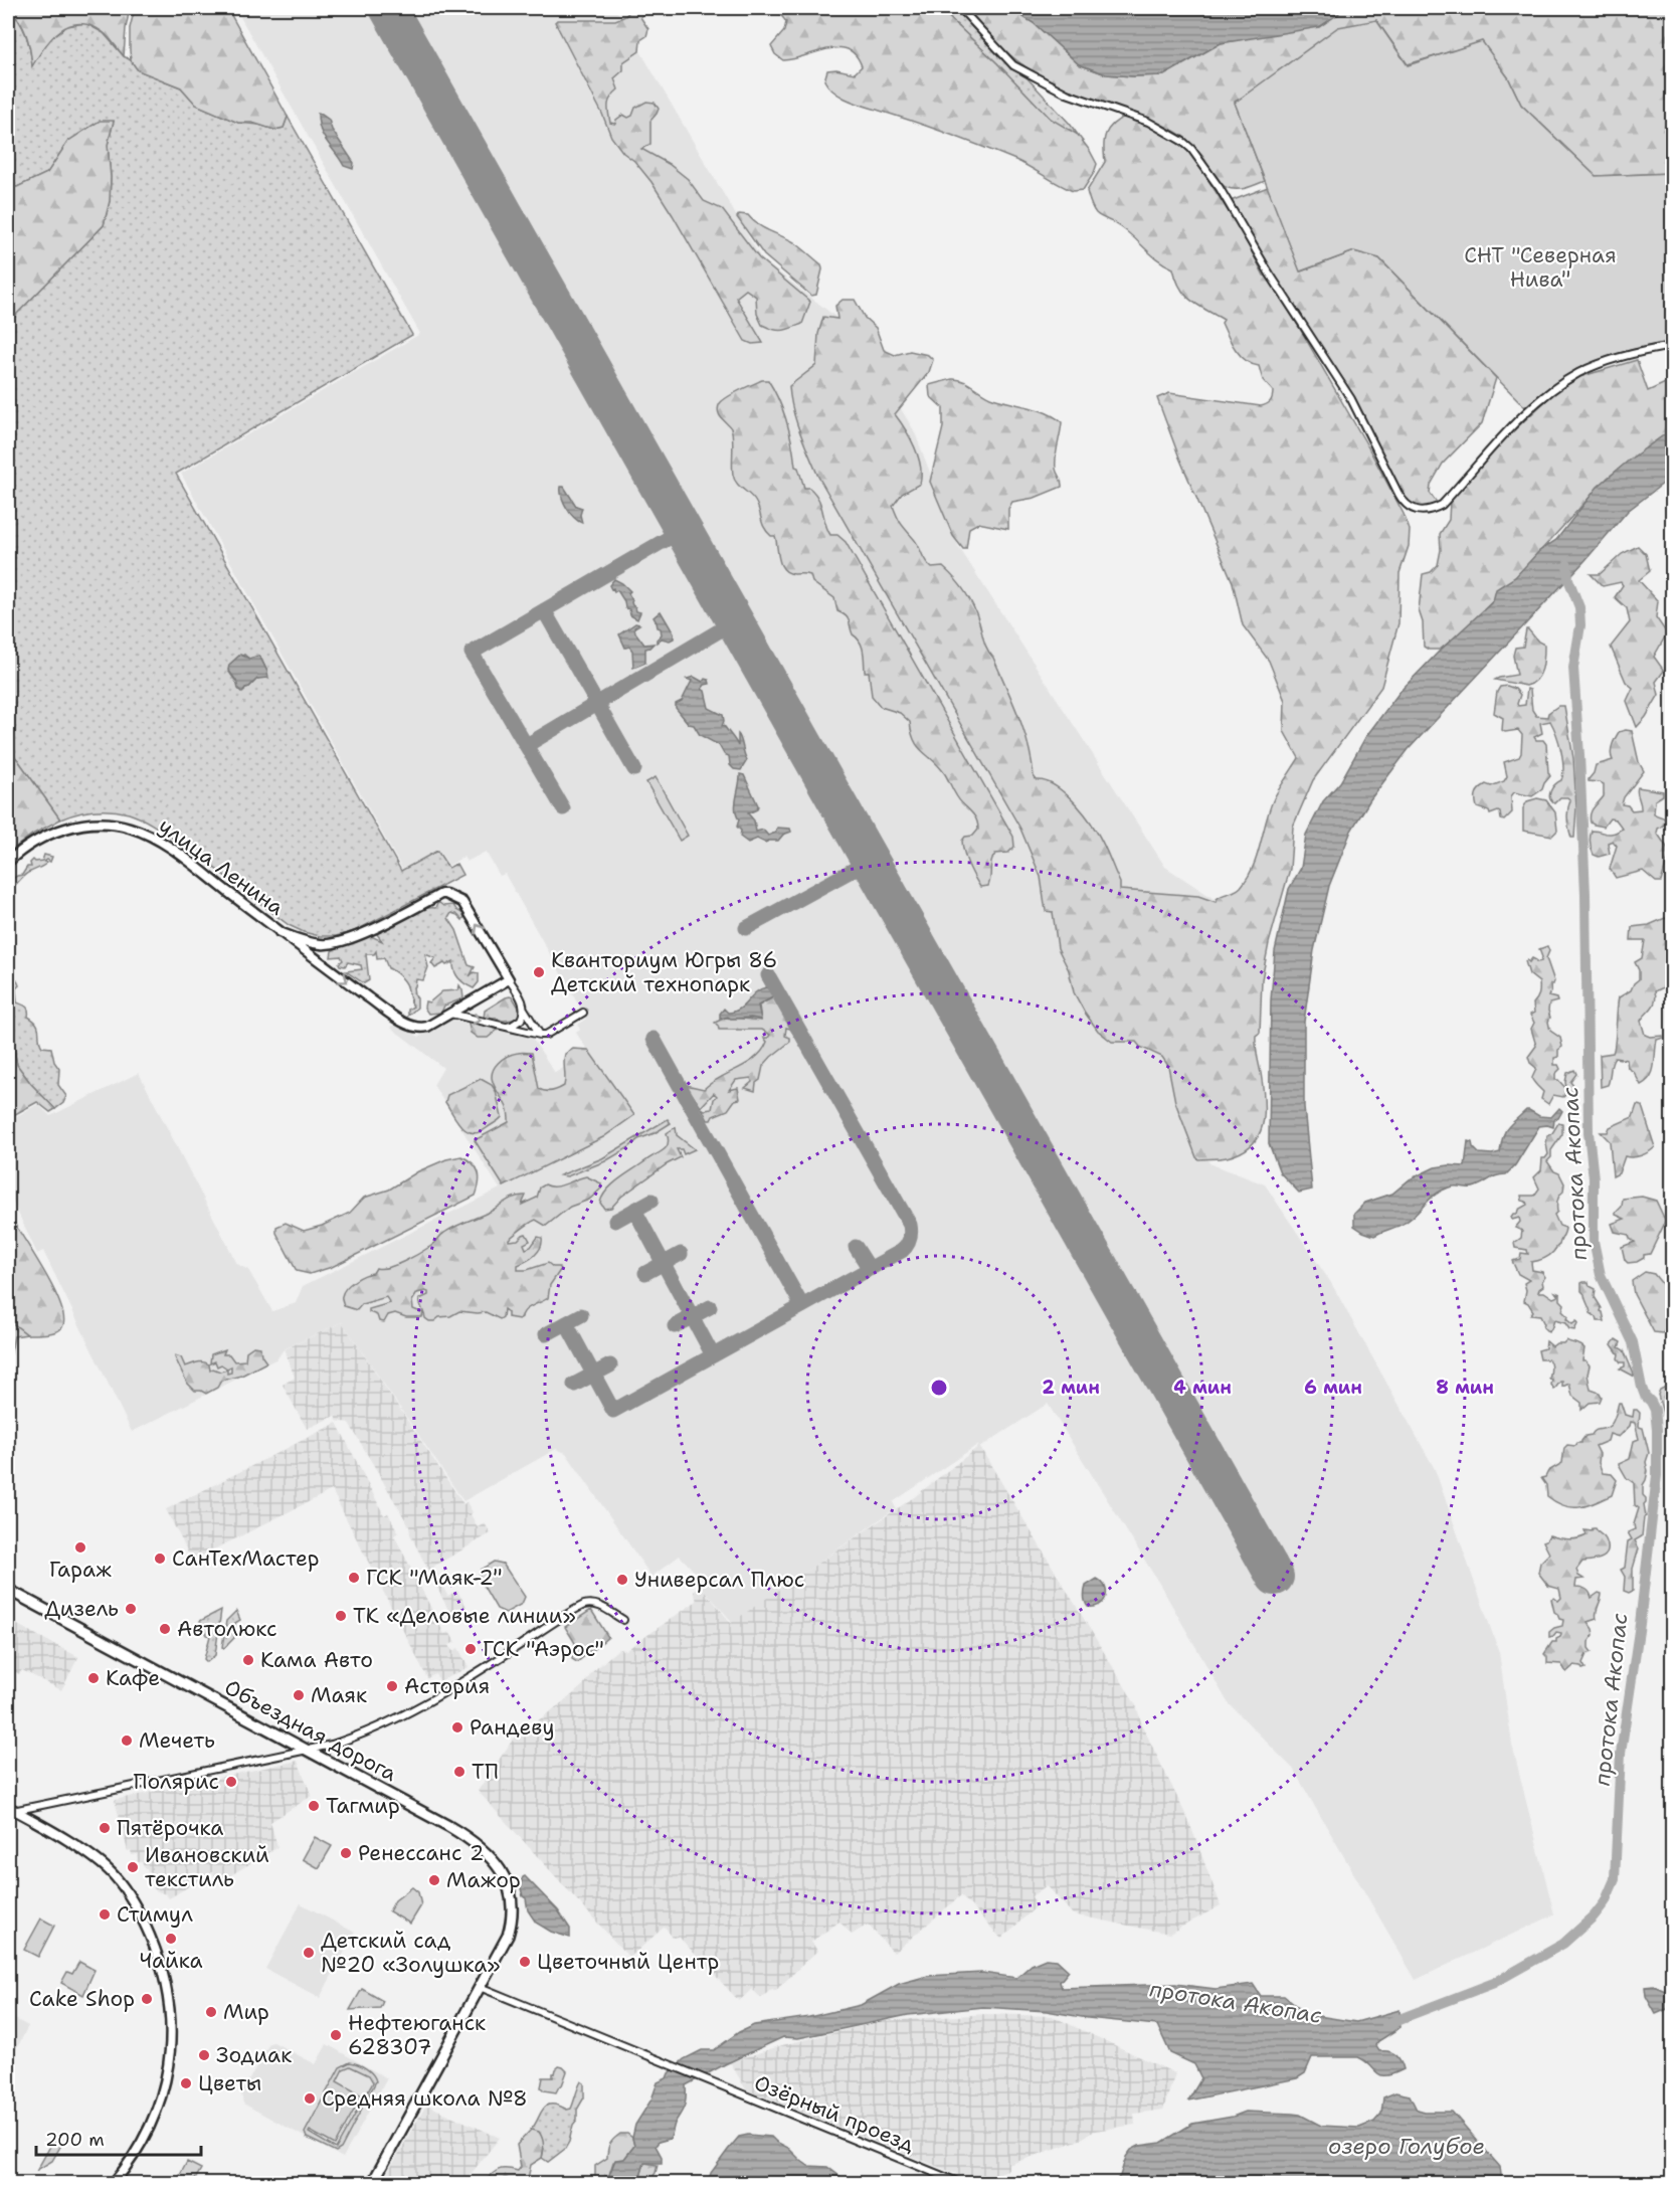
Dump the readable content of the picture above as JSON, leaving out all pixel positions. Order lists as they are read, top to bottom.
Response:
{
  "streets": {
    "main road": ["Объездная дорога"],
    "street": ["улица Ленина", "Озёрный проезд"]
  },
  "crossings": [
    ["Объездная дорога", "Озёрный проезд"]
  ],
  "water": ["протока Акопас", "озеро Голубое"],
  "parks": ["СНТ \"Северная Нива\""],
  "places": [
    "Кванториум Югры 86 Детский технопарк",
    "Гараж",
    "СанТехМастер",
    "ГСК \"Маяк-2\"",
    "Универсал Плюс",
    "Дизель",
    "ТК «Деловые линии»",
    "Автолюкс",
    "ГСК \"Аэрос\"",
    "Кама Авто",
    "Кафе",
    "Астория",
    "Маяк",
    "Рандеву",
    "Мечеть",
    "ТП",
    "Полярис",
    "Тагмир",
    "Пятёрочка",
    "Ренессанс 2",
    "Ивановский текстиль",
    "Мажор",
    "Стимул",
    "Чайка",
    "Детский сад №20 «Золушка»",
    "Цветочный Центр",
    "Cake Shop",
    "Мир",
    "Нефтеюганск 628307",
    "Зодиак",
    "Цветы",
    "Средняя школа №8"
  ],
  "scale_bar": "200 m",
  "rings": [
    "2 мин",
    "4 мин",
    "6 мин",
    "8 мин"
  ]
}
